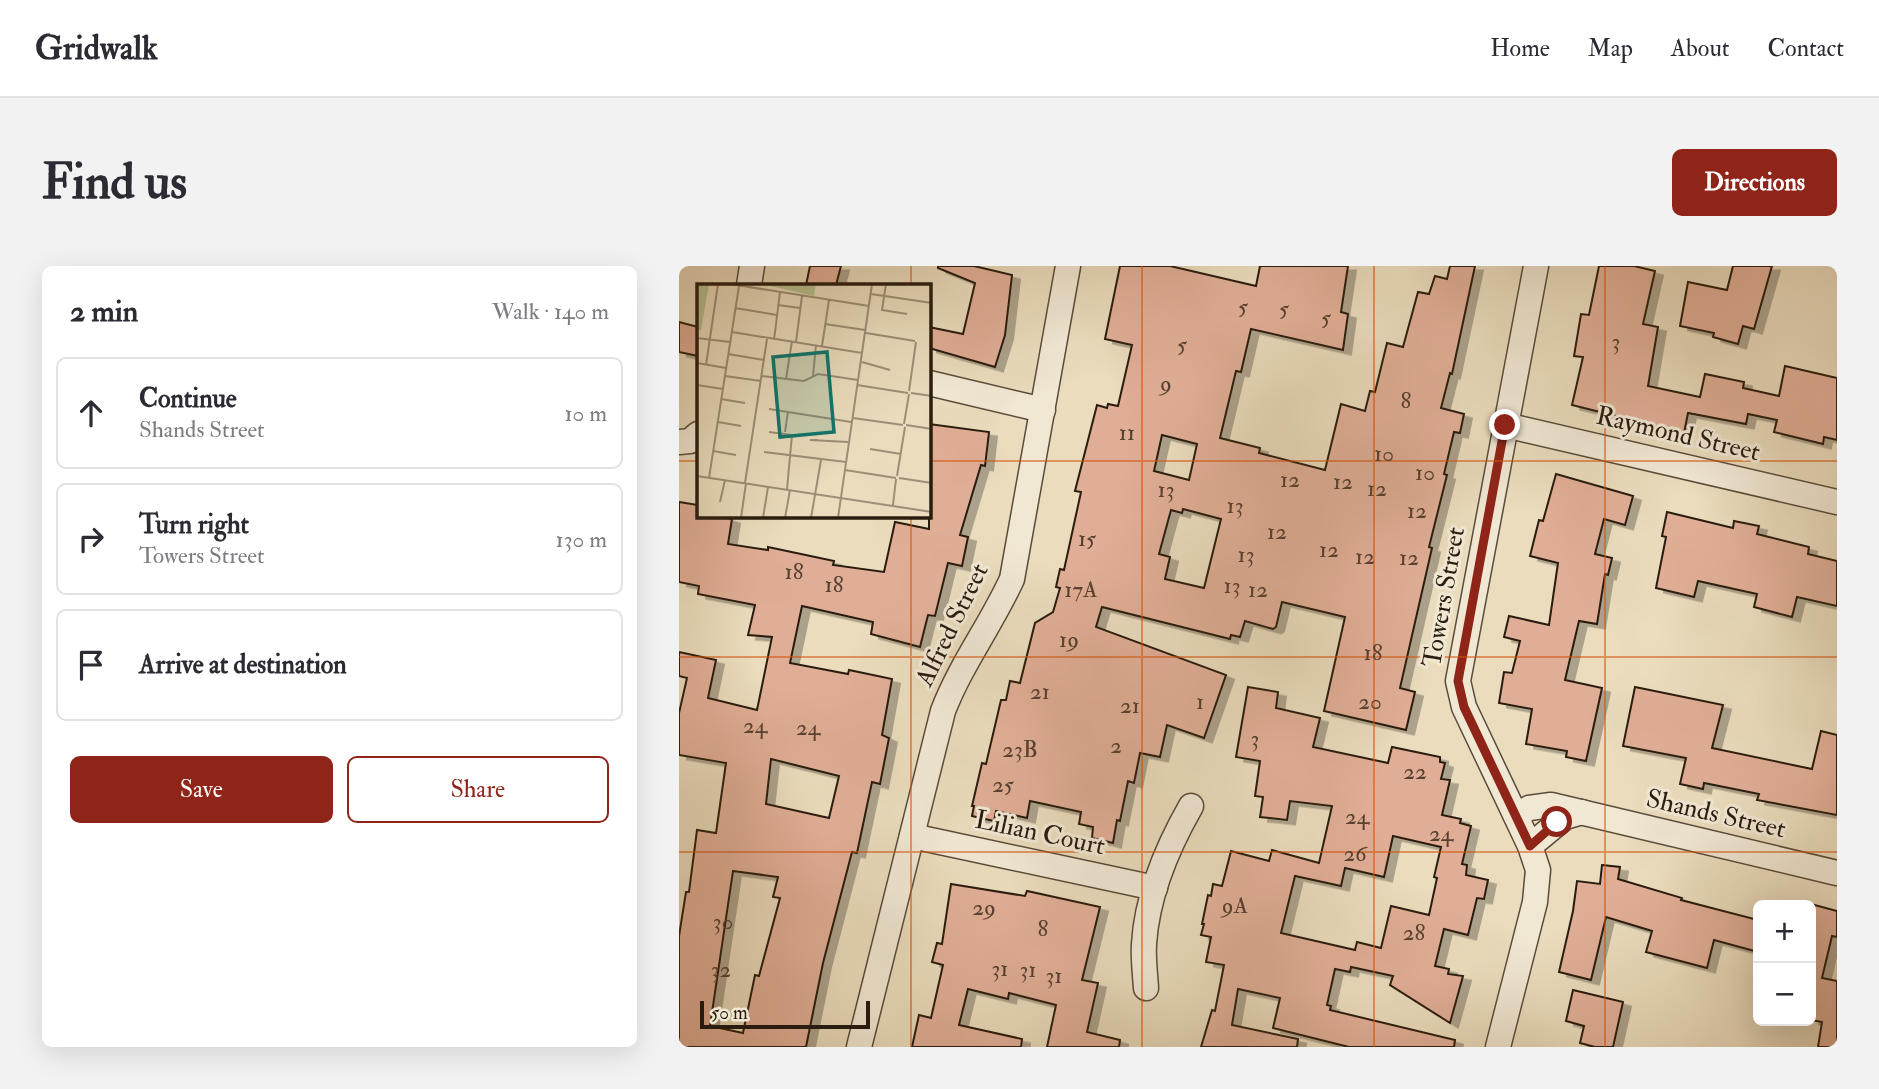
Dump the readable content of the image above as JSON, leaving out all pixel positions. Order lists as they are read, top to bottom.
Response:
{
  "streets": {
    "street": [
      "Raymond Street",
      "Towers Street",
      "Alfred Street",
      "Shands Street",
      "Lilian Court"
    ]
  },
  "crossings": [
    ["Raymond Street", "Towers Street"],
    ["Towers Street", "Shands Street"],
    ["Alfred Street", "Lilian Court"]
  ],
  "house_numbers": [
    "5",
    "5",
    "5",
    "3",
    "5",
    "9",
    "8",
    "11",
    "10",
    "10",
    "12",
    "12",
    "12",
    "13",
    "13",
    "12",
    "12",
    "15",
    "12",
    "13",
    "12",
    "12",
    "18",
    "18",
    "13",
    "17A",
    "12",
    "19",
    "18",
    "21",
    "1",
    "20",
    "21",
    "24",
    "24",
    "3",
    "2",
    "23B",
    "22",
    "25",
    "24",
    "24",
    "26",
    "9A",
    "29",
    "30",
    "8",
    "28",
    "31",
    "32",
    "31",
    "31"
  ],
  "scale_bar": "50 m",
  "page": {
    "header": "Gridwalk",
    "nav": [
      "Home",
      "Map",
      "About",
      "Contact"
    ],
    "buttons": [
      "Directions",
      ["Save", "Share"]
    ],
    "title": "Find us",
    "heading": ["2 min", "Walk · 140 m"],
    "list": [
      ["Continue", "Shands Street", "10 m"],
      ["Turn right", "Towers Street", "130 m"],
      "Arrive at destination"
    ],
    "map_buttons": ["+", "−"],
    "scale": "50 m"
  }
}
